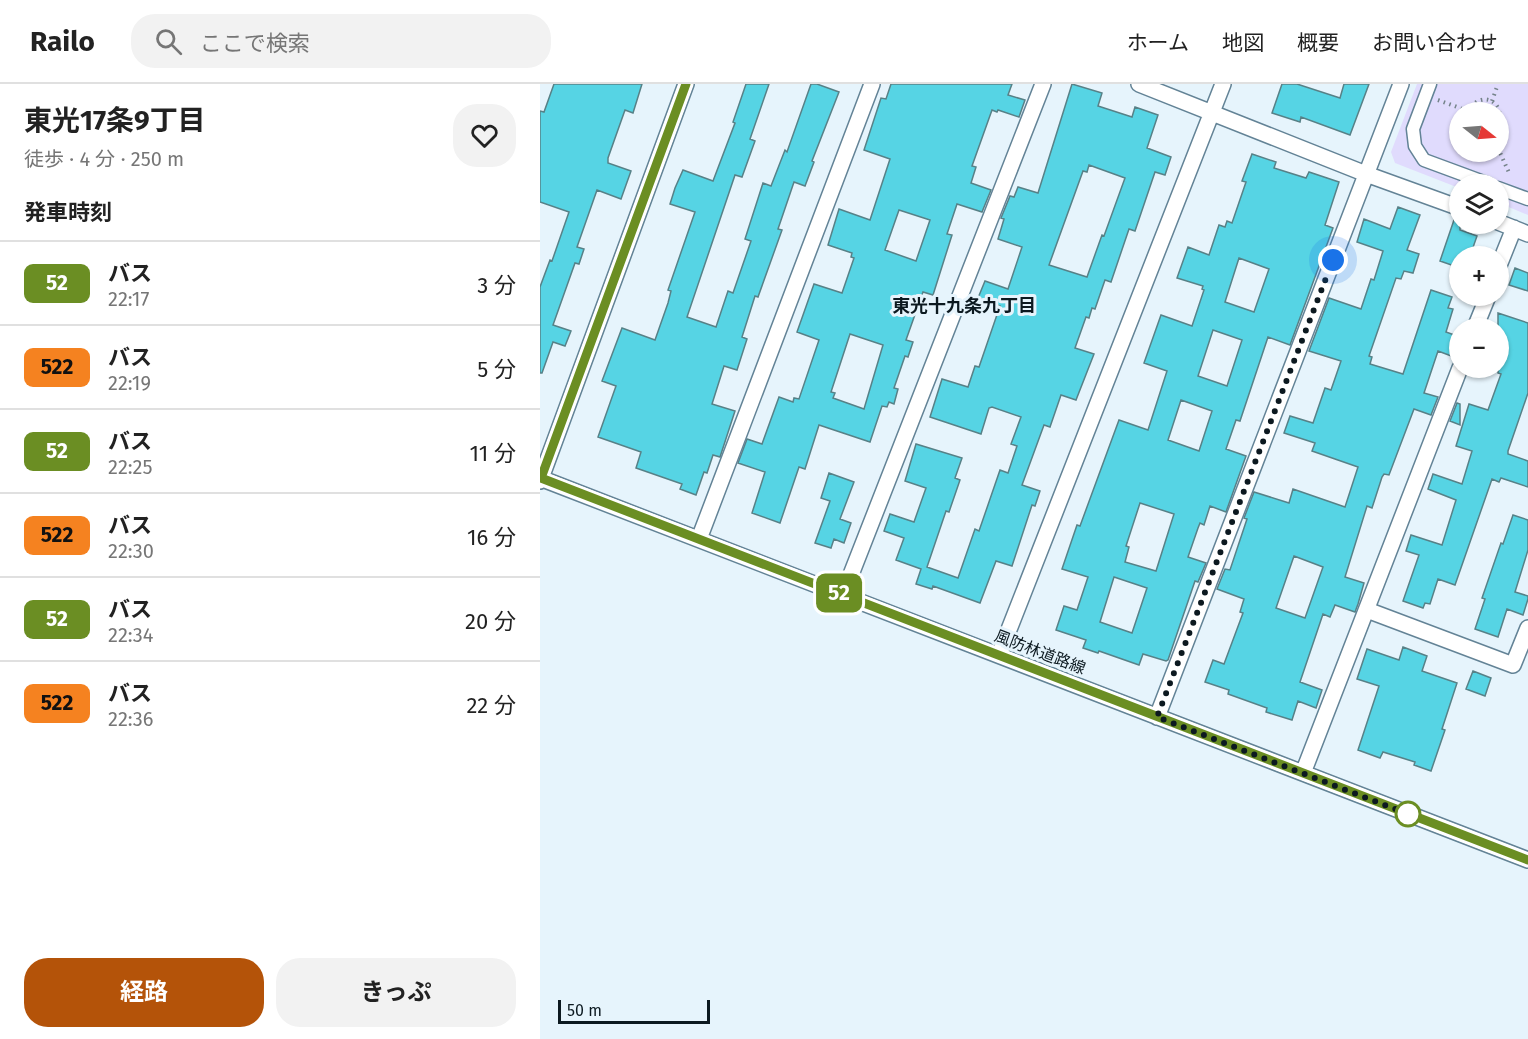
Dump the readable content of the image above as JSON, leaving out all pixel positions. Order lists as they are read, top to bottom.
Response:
{
  "streets": {
    "street": ["風防林道路線"]
  },
  "districts": ["東光十九条九丁目"],
  "lines": ["bus line 52"],
  "scale_bar": "50 m",
  "north": "right",
  "page": {
    "header": "Railo",
    "search": "ここで検索",
    "nav": [
      "ホーム",
      "地図",
      "概要",
      "お問い合わせ"
    ],
    "heading": [
      ["東光17条9丁目", "徒歩 · 4 分 · 250 m"],
      "発車時刻"
    ],
    "on_map": "52",
    "map_buttons": ["+", "−"],
    "list": [
      {
        "mark": "52",
        "name": "バス",
        "note": "22:17",
        "value": "3 分"
      },
      {
        "mark": "522",
        "name": "バス",
        "note": "22:19",
        "value": "5 分"
      },
      {
        "mark": "52",
        "name": "バス",
        "note": "22:25",
        "value": "11 分"
      },
      {
        "mark": "522",
        "name": "バス",
        "note": "22:30",
        "value": "16 分"
      },
      {
        "mark": "52",
        "name": "バス",
        "note": "22:34",
        "value": "20 分"
      },
      {
        "mark": "522",
        "name": "バス",
        "note": "22:36",
        "value": "22 分"
      }
    ],
    "buttons": ["経路", "きっぷ"],
    "scale": "50 m"
  }
}
